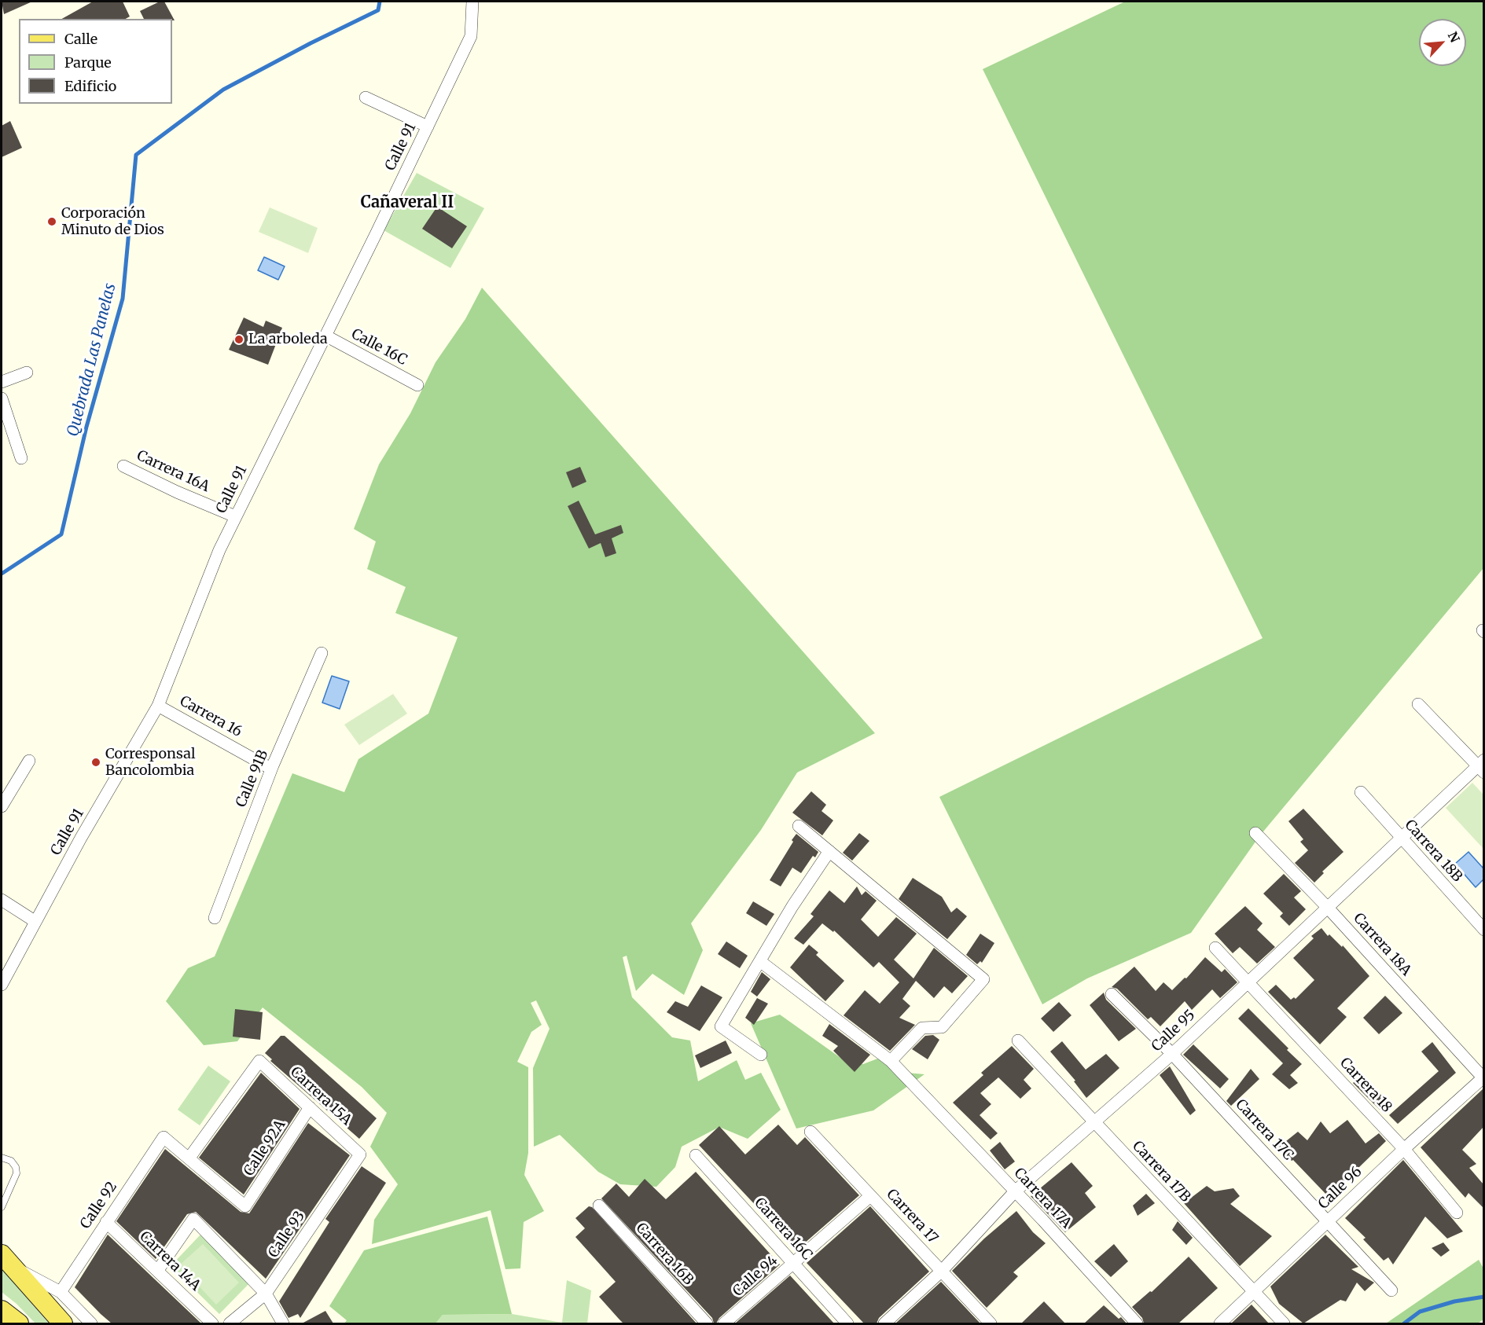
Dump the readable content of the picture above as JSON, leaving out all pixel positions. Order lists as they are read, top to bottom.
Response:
{
  "streets": {
    "street": [
      "Calle 91",
      "Calle 16C",
      "Carrera 16A",
      "Carrera 16",
      "Calle 91B",
      "Carrera 18B",
      "Carrera 18A",
      "Calle 95",
      "Carrera 18",
      "Carrera 15A",
      "Carrera 17C",
      "Calle 92A",
      "Carrera 17B",
      "Calle 96",
      "Carrera 17A",
      "Calle 92",
      "Carrera 17",
      "Carrera 16C",
      "Calle 93",
      "Carrera 16B",
      "Carrera 14A",
      "Calle 94"
    ]
  },
  "crossings": [
    ["Calle 91", "Calle 16C"],
    ["Calle 91", "Carrera 16A"],
    ["Calle 91", "Carrera 16"],
    ["Carrera 16", "Calle 91B"],
    ["Carrera 18B", "Calle 95"],
    ["Carrera 18A", "Calle 95"],
    ["Carrera 18A", "Calle 96"],
    ["Calle 95", "Carrera 18"],
    ["Calle 95", "Carrera 17C"],
    ["Calle 95", "Carrera 17B"],
    ["Calle 95", "Carrera 17A"],
    ["Calle 95", "Carrera 17"],
    ["Carrera 18", "Calle 96"],
    ["Carrera 15A", "Calle 92A"],
    ["Carrera 15A", "Calle 92"],
    ["Carrera 15A", "Calle 93"],
    ["Carrera 17C", "Calle 96"],
    ["Calle 92A", "Calle 92"],
    ["Carrera 17B", "Calle 96"],
    ["Calle 92", "Carrera 14A"],
    ["Carrera 17", "Calle 94"],
    ["Carrera 16C", "Calle 94"]
  ],
  "districts": ["Cañaveral II"],
  "water": ["Quebrada Las Panelas"],
  "places": ["Corporación Minuto de Dios", "La arboleda", "Corresponsal Bancolombia"],
  "legend": ["Calle", "Parque", "Edificio"],
  "north": "top right"
}
